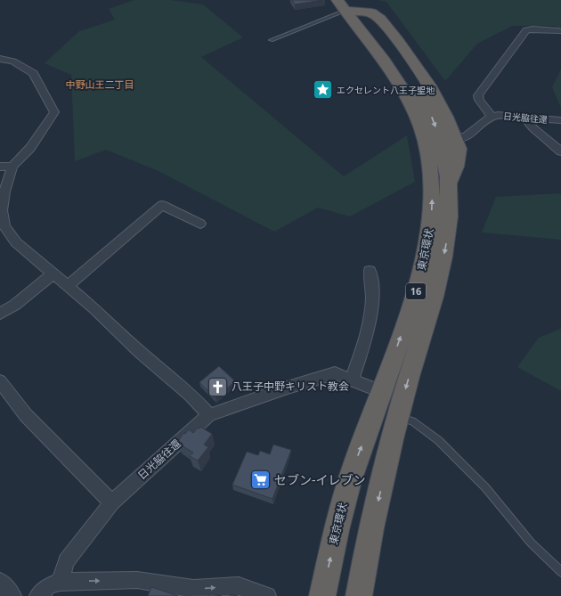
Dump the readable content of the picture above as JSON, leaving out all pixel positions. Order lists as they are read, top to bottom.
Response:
{
  "streets": {
    "highway": ["東京環状", "16"],
    "street": ["日光脇往還"]
  },
  "crossings": [
    ["日光脇往還", "東京環状"]
  ],
  "districts": ["中野山王二丁目"],
  "places": {
    "place": ["エクセレント八王子聖地"],
    "church": ["八王子中野キリスト教会"],
    "supermarket": ["セブン-イレブン"]
  }
}
